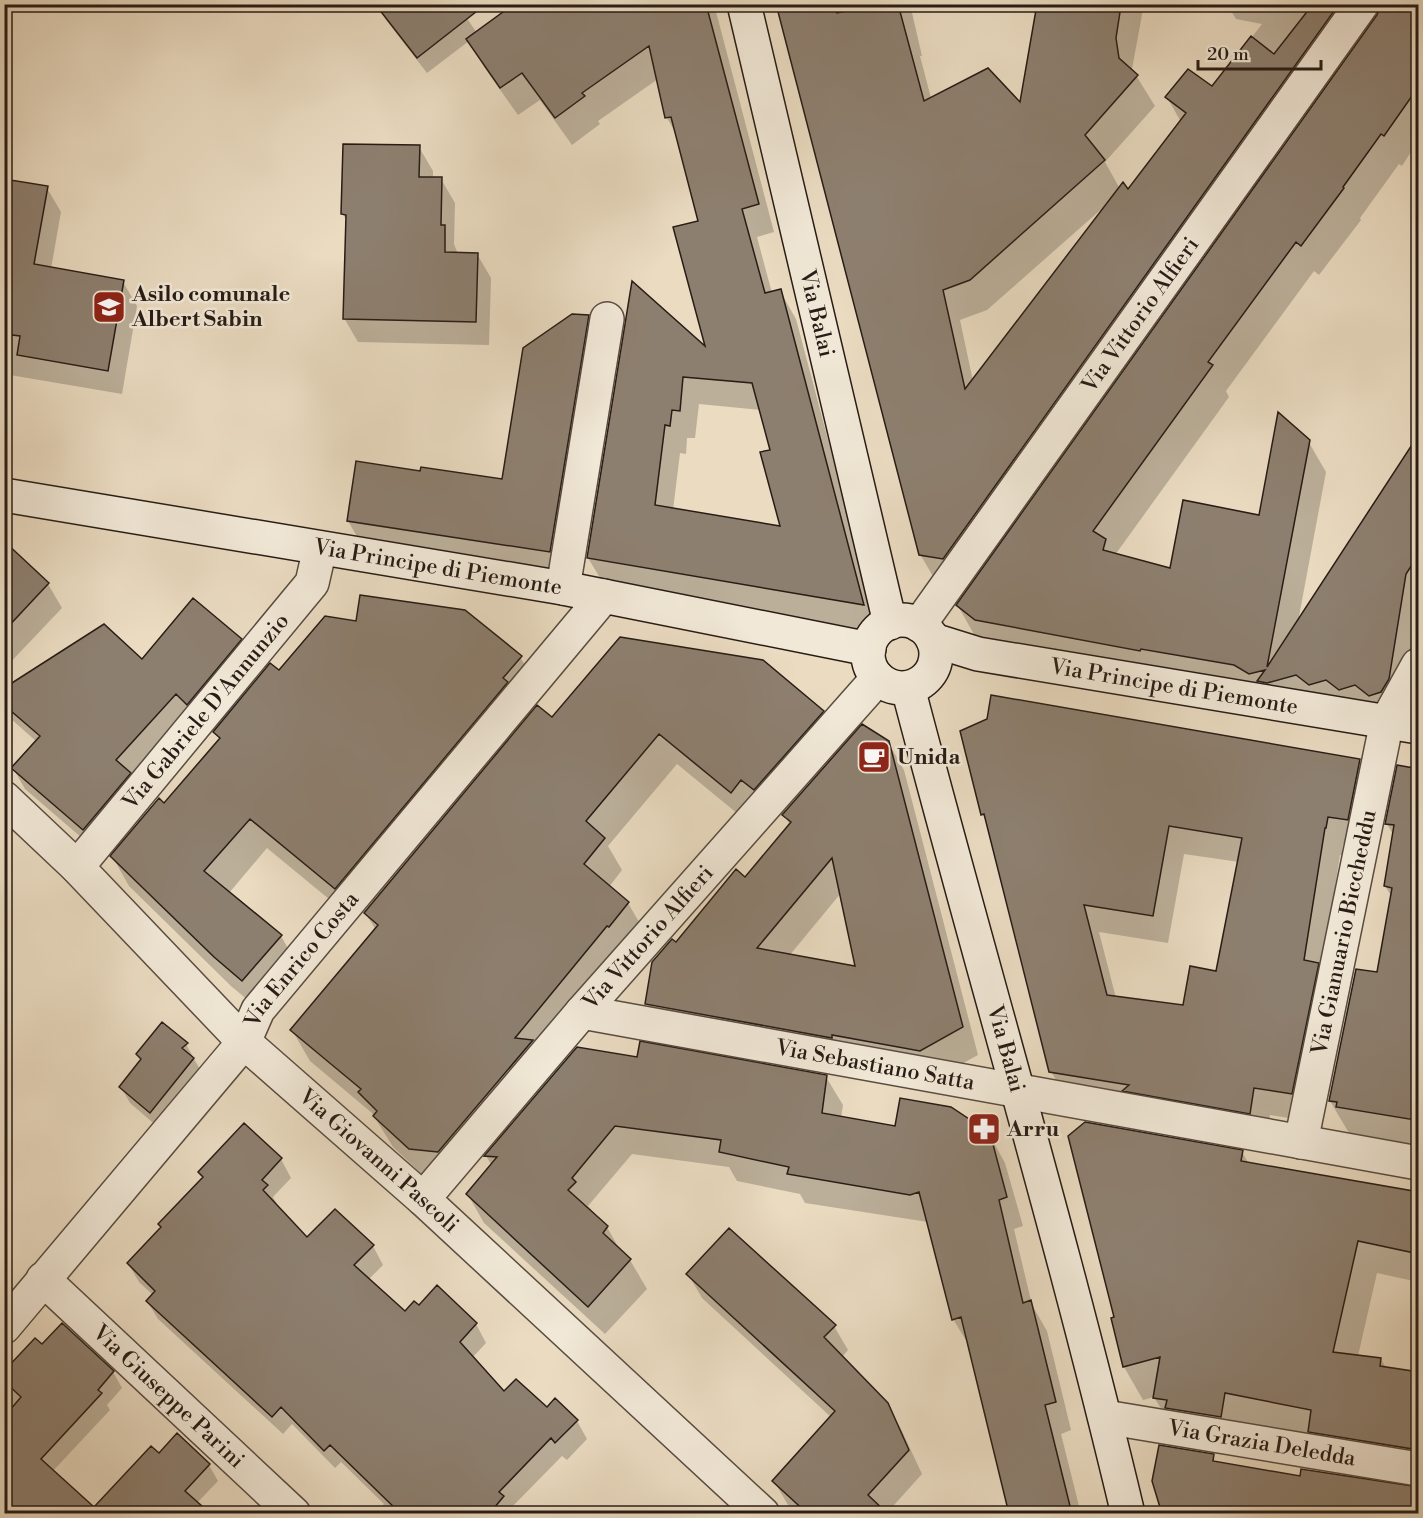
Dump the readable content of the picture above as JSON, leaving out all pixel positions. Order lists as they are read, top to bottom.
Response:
{
  "streets": {
    "street": [
      "Via Balai",
      "Via Vittorio Alfieri",
      "Via Principe di Piemonte",
      "Via Gabriele D'Annunzio",
      "Via Gianuario Biccheddu",
      "Via Enrico Costa",
      "Via Sebastiano Satta",
      "Via Giovanni Pascoli",
      "Via Giuseppe Parini",
      "Via Grazia Deledda"
    ]
  },
  "crossings": [
    ["Via Balai", "Via Vittorio Alfieri"],
    ["Via Balai", "Via Principe di Piemonte"],
    ["Via Balai", "Via Sebastiano Satta"],
    ["Via Balai", "Via Grazia Deledda"],
    ["Via Vittorio Alfieri", "Via Principe di Piemonte"],
    ["Via Vittorio Alfieri", "Via Sebastiano Satta"],
    ["Via Vittorio Alfieri", "Via Giovanni Pascoli"],
    ["Via Principe di Piemonte", "Via Gabriele D'Annunzio"],
    ["Via Principe di Piemonte", "Via Gianuario Biccheddu"],
    ["Via Principe di Piemonte", "Via Enrico Costa"],
    ["Via Gabriele D'Annunzio", "Via Giovanni Pascoli"],
    ["Via Gianuario Biccheddu", "Via Sebastiano Satta"],
    ["Via Enrico Costa", "Via Giovanni Pascoli"],
    ["Via Enrico Costa", "Via Giuseppe Parini"]
  ],
  "places": {
    "school or university": ["Asilo comunale Albert Sabin"],
    "cafe": ["Unida"],
    "pharmacy": ["Arru"]
  },
  "scale_bar": "20 m"
}
